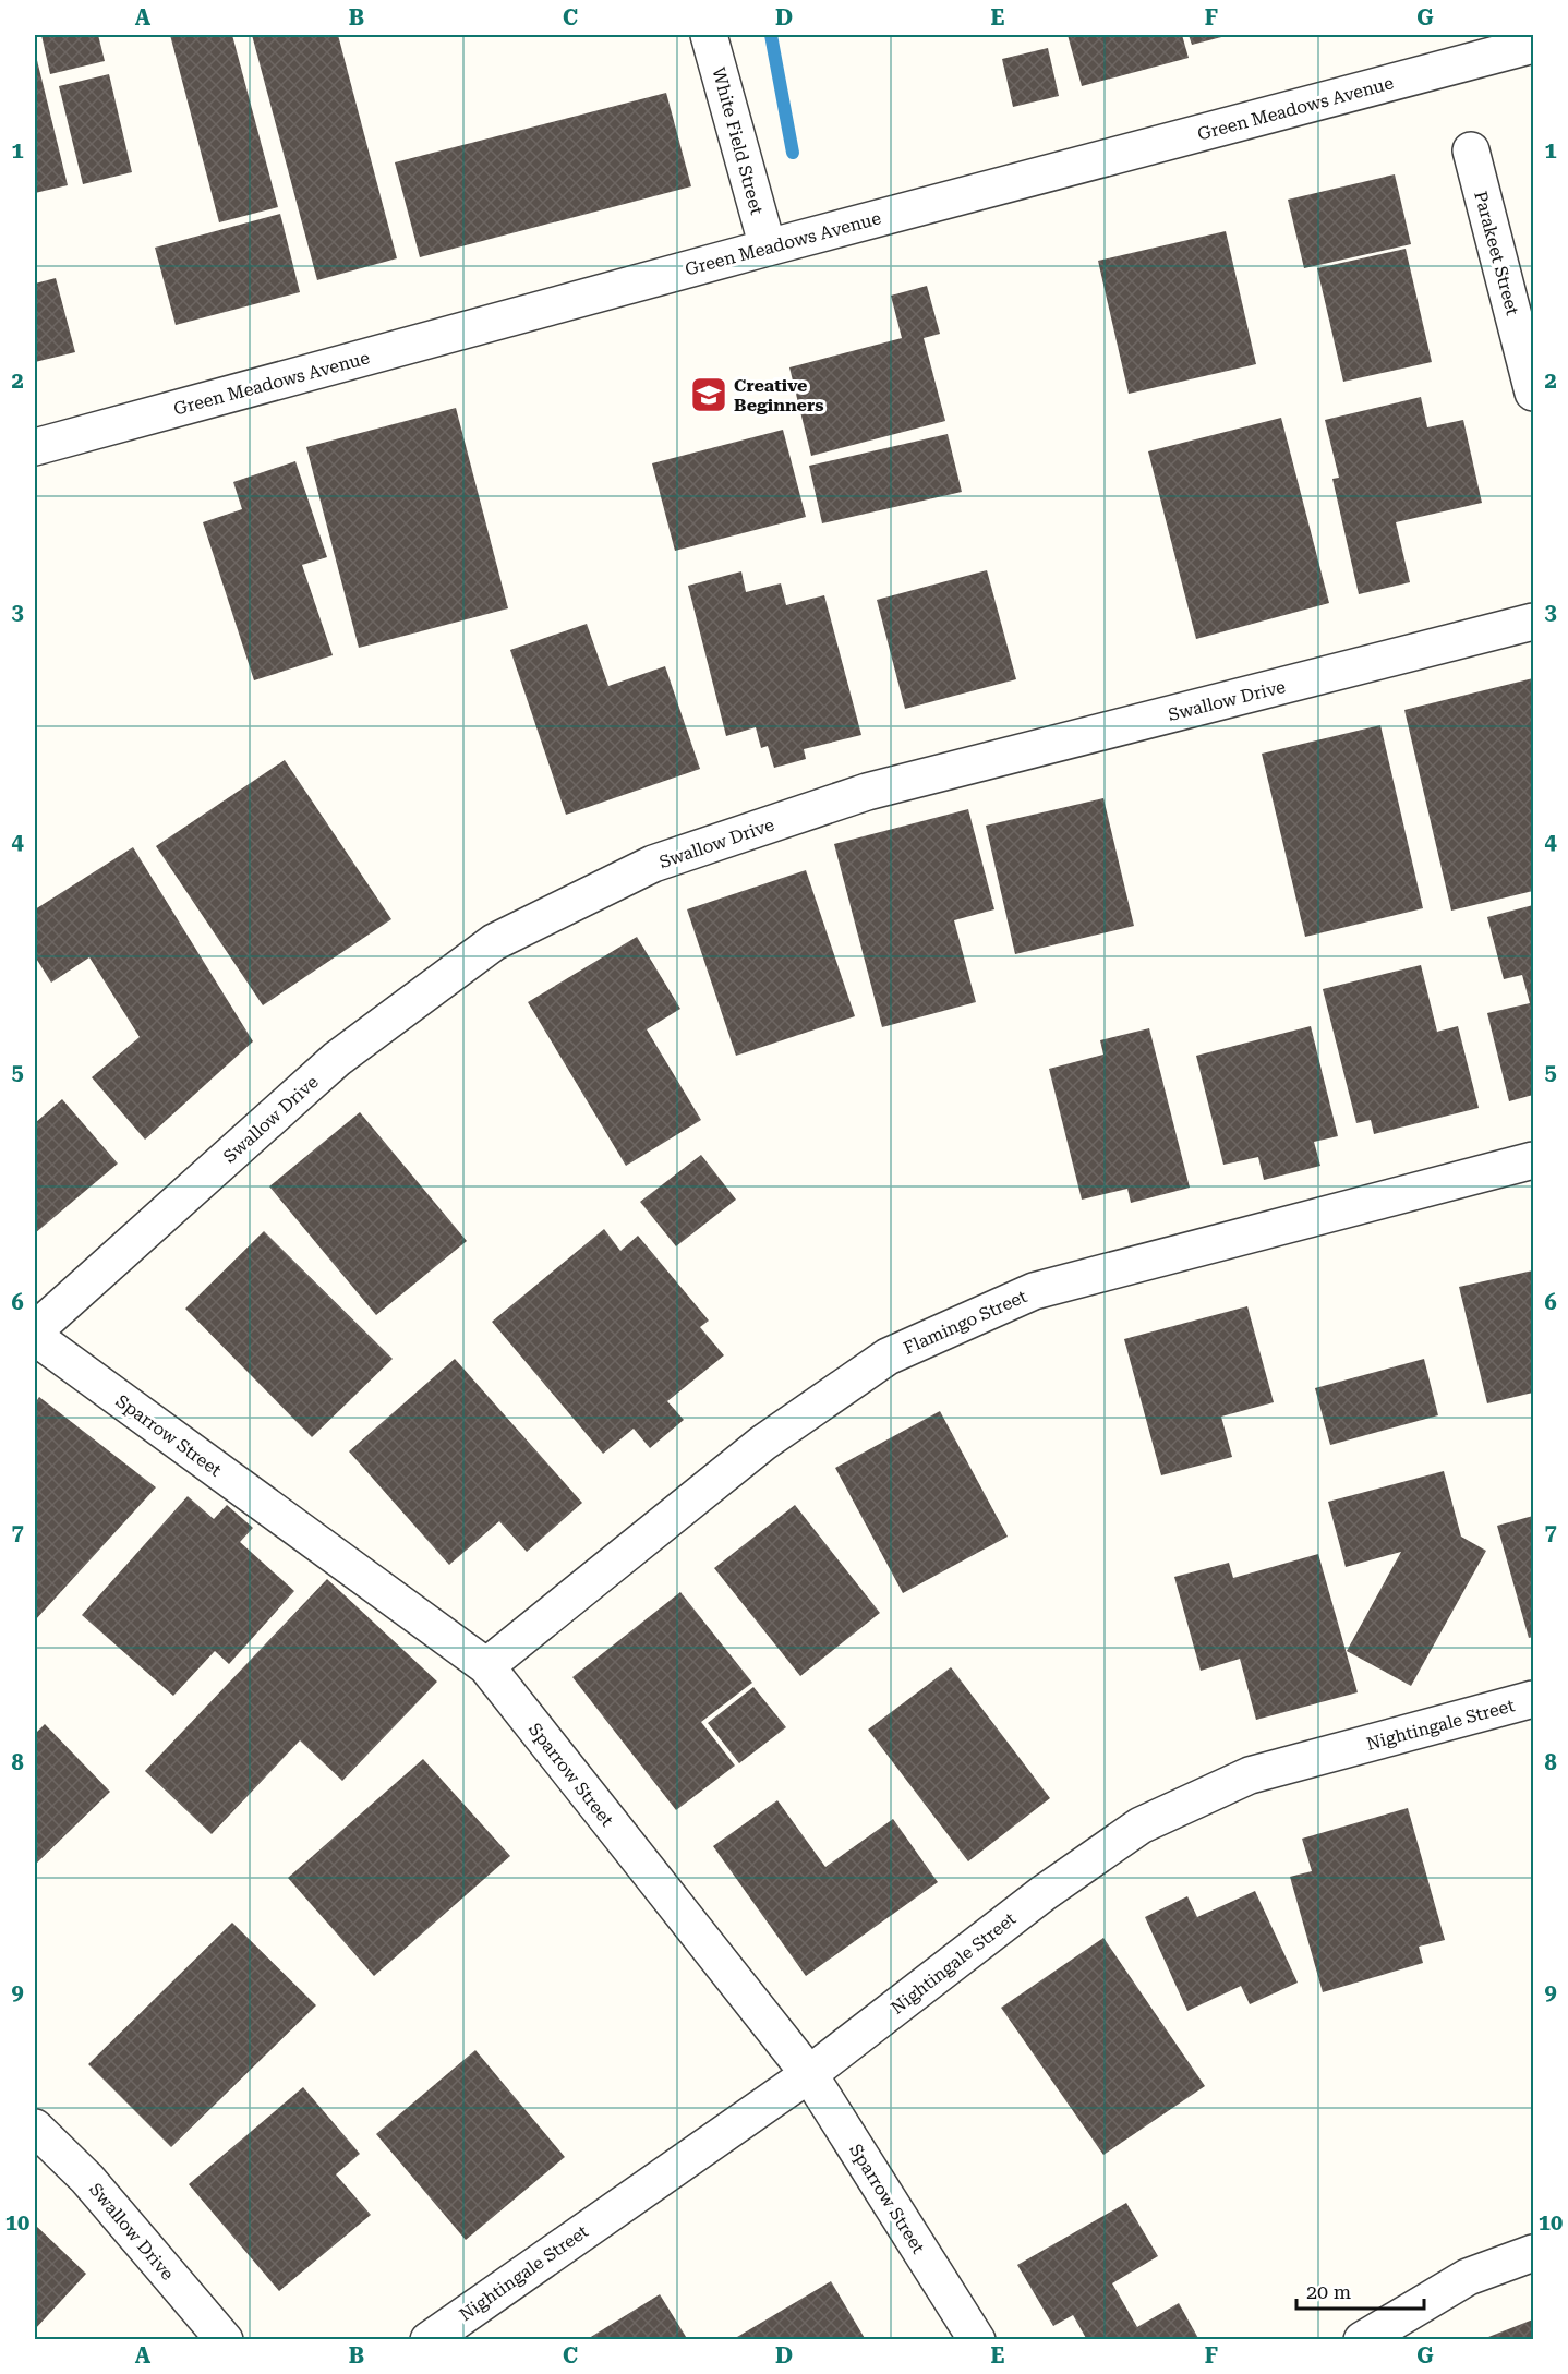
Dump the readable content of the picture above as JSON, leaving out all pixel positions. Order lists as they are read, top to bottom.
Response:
{
  "streets": {
    "street": [
      "Green Meadows Avenue",
      "White Field Street",
      "Parakeet Street",
      "Swallow Drive",
      "Flamingo Street",
      "Sparrow Street",
      "Nightingale Street"
    ]
  },
  "crossings": [
    ["Green Meadows Avenue", "White Field Street"],
    ["Flamingo Street", "Sparrow Street"],
    ["Sparrow Street", "Nightingale Street"]
  ],
  "places": {
    "school or university": ["Creative Beginners"]
  },
  "scale_bar": "20 m",
  "grid": {
    "columns": [
      "A",
      "B",
      "C",
      "D",
      "E",
      "F",
      "G"
    ],
    "rows": [
      "1",
      "2",
      "3",
      "4",
      "5",
      "6",
      "7",
      "8",
      "9",
      "10"
    ]
  }
}
